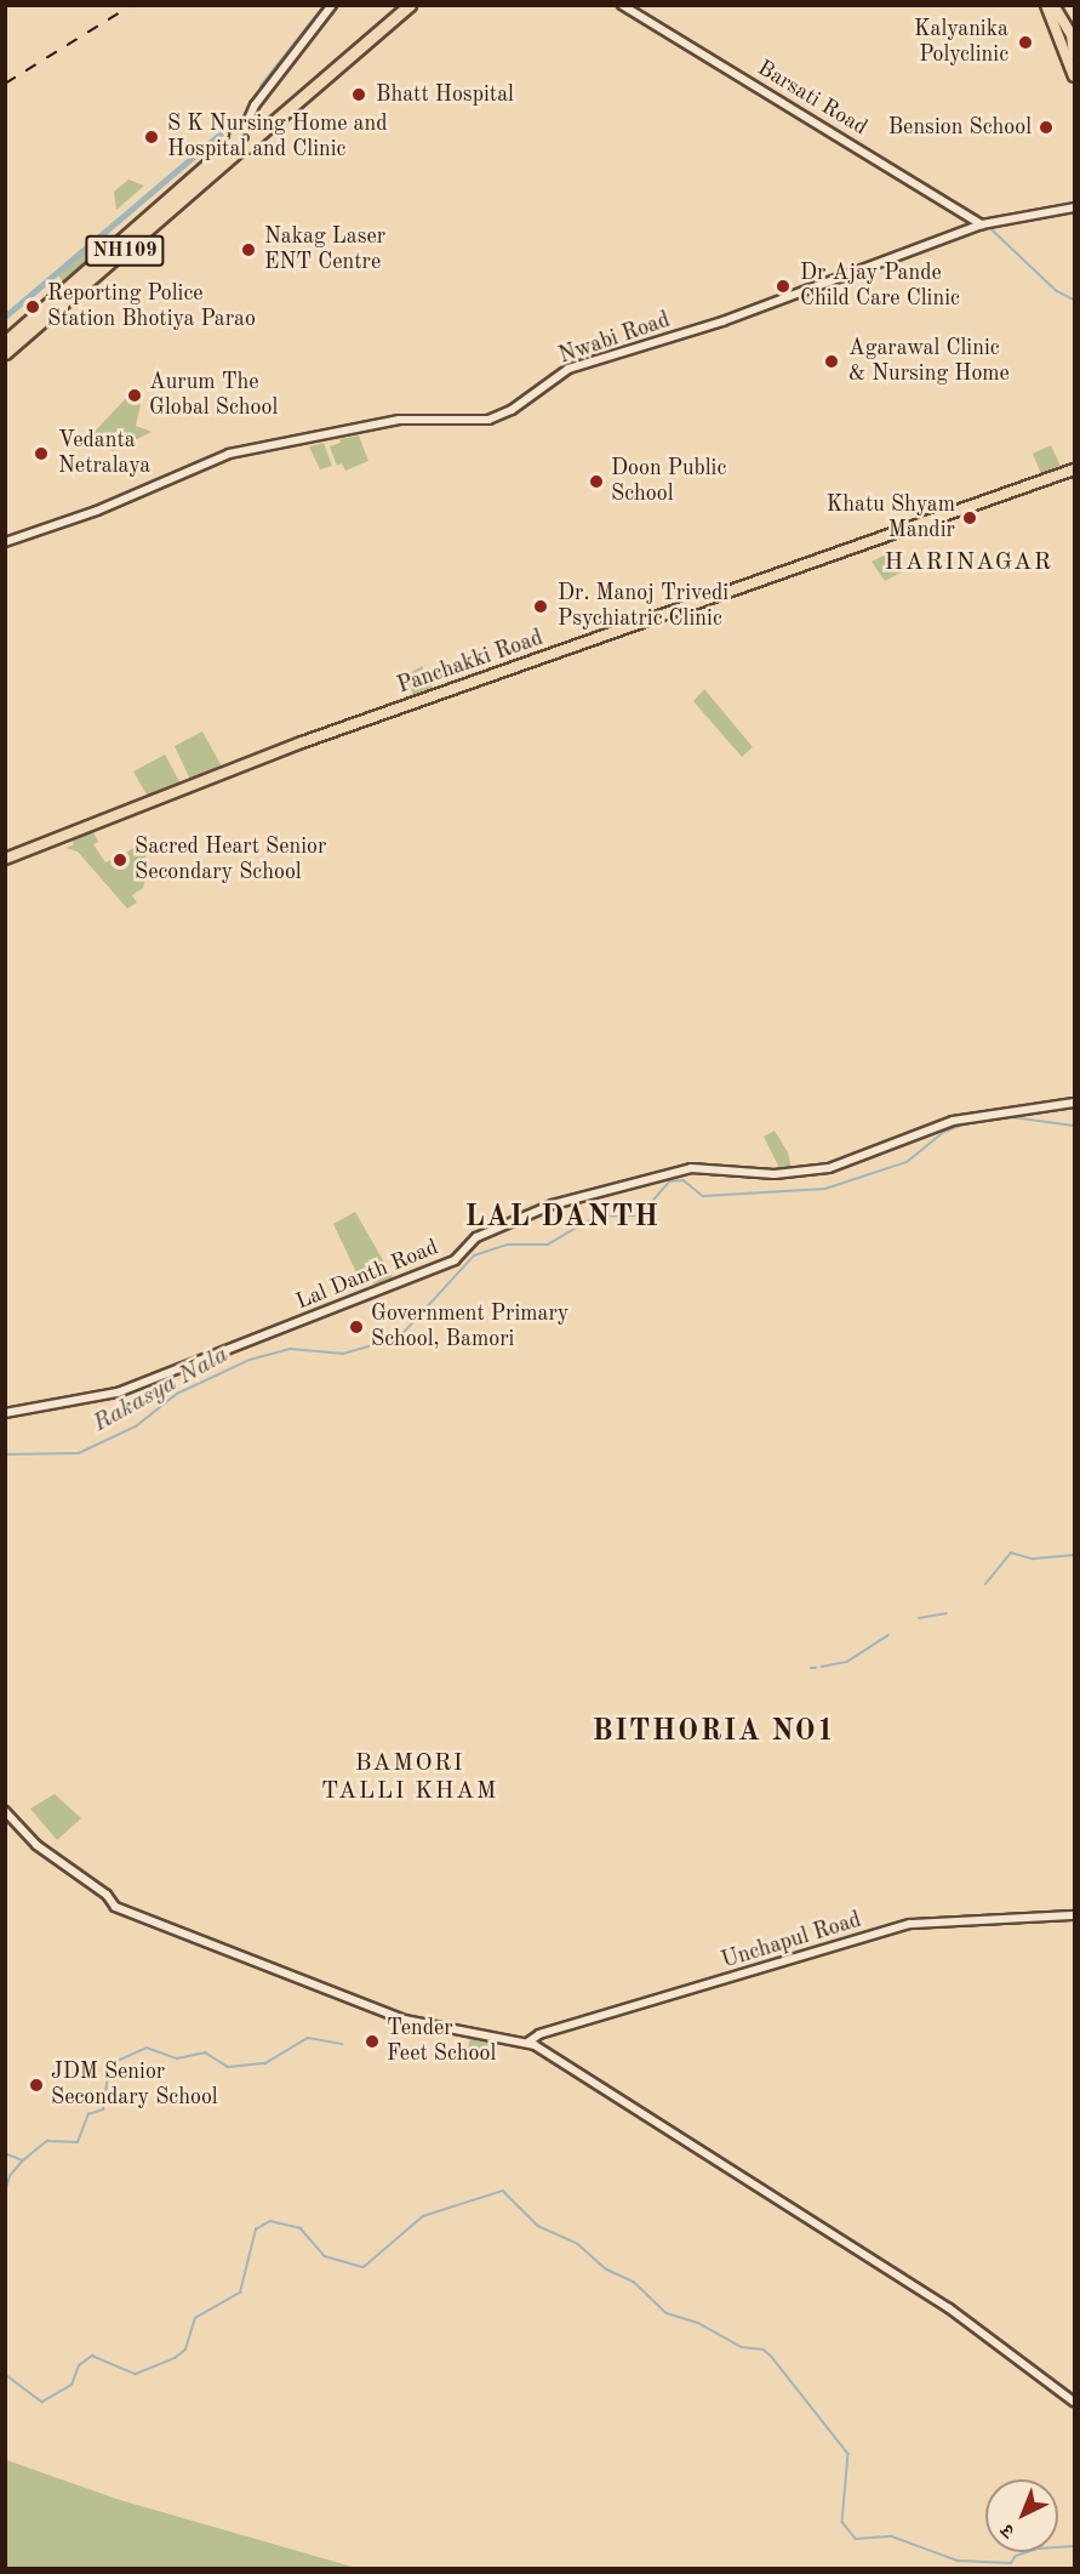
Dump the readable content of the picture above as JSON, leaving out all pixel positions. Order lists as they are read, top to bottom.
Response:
{
  "streets": {
    "highway": ["NH109"],
    "main road": ["Panchakki Road"],
    "street": [
      "Barsati Road",
      "Nwabi Road",
      "Lal Danth Road",
      "Unchapul Road"
    ]
  },
  "crossings": [
    ["Barsati Road", "Nwabi Road"]
  ],
  "districts": [
    "HARINAGAR",
    "LAL DANTH",
    "BITHORIA NO1",
    "BAMORI TALLI KHAM"
  ],
  "water": ["Rakasya Nala"],
  "places": [
    "Kalyanika Polyclinic",
    "Bhatt Hospital",
    "Bension School",
    "S K Nursing Home and Hospital and Clinic",
    "Nakag Laser ENT Centre",
    "Dr Ajay Pande Child Care Clinic",
    "Reporting Police Station Bhotiya Parao",
    "Agarawal Clinic & Nursing Home",
    "Aurum The Global School",
    "Vedanta Netralaya",
    "Doon Public School",
    "Khatu Shyam Mandir",
    "Dr. Manoj Trivedi Psychiatric Clinic",
    "Sacred Heart Senior Secondary School",
    "Government Primary School, Bamori",
    "Tender Feet School",
    "JDM Senior Secondary School"
  ],
  "north": "bottom left"
}
